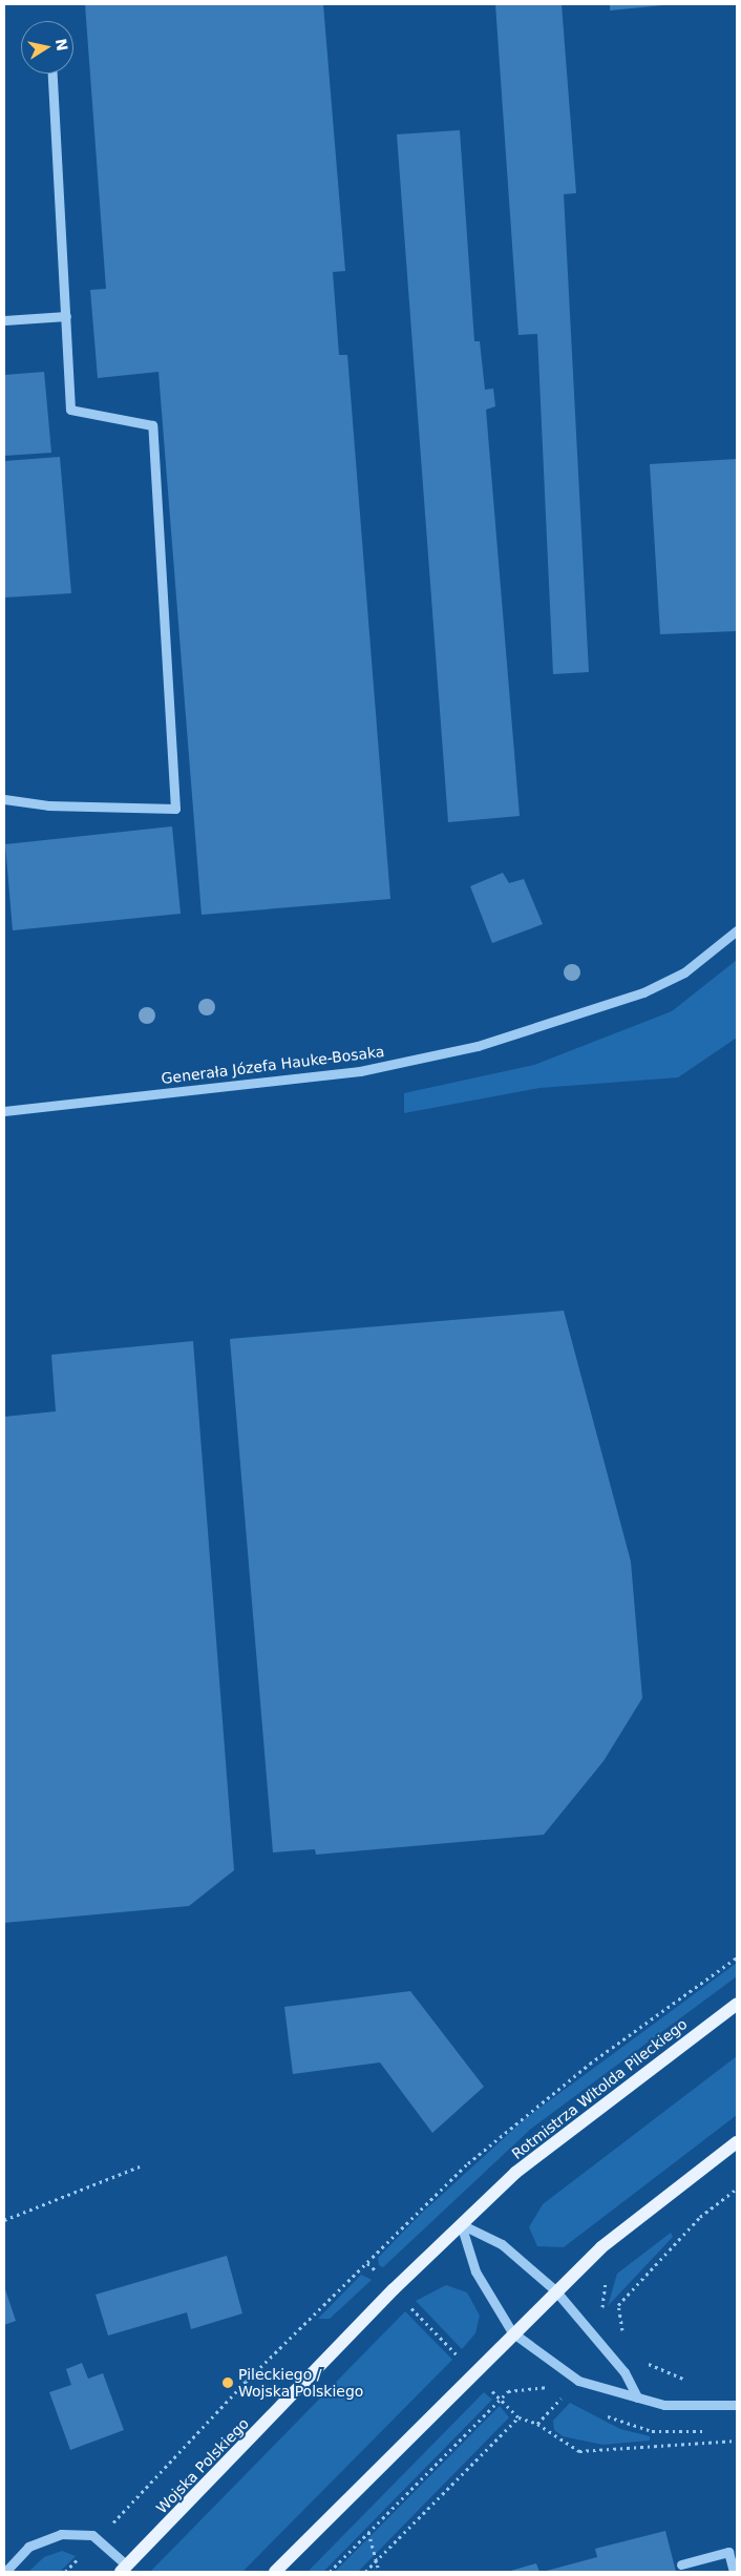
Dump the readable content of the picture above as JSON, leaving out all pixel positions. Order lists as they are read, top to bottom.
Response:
{
  "streets": {
    "main road": ["Rotmistrza Witolda Pileckiego", "Wojska Polskiego"],
    "street": ["Generała Józefa Hauke-Bosaka"]
  },
  "crossings": [
    ["Rotmistrza Witolda Pileckiego", "Wojska Polskiego"]
  ],
  "places": ["Pileckiego / Wojska Polskiego"],
  "north": "right"
}
